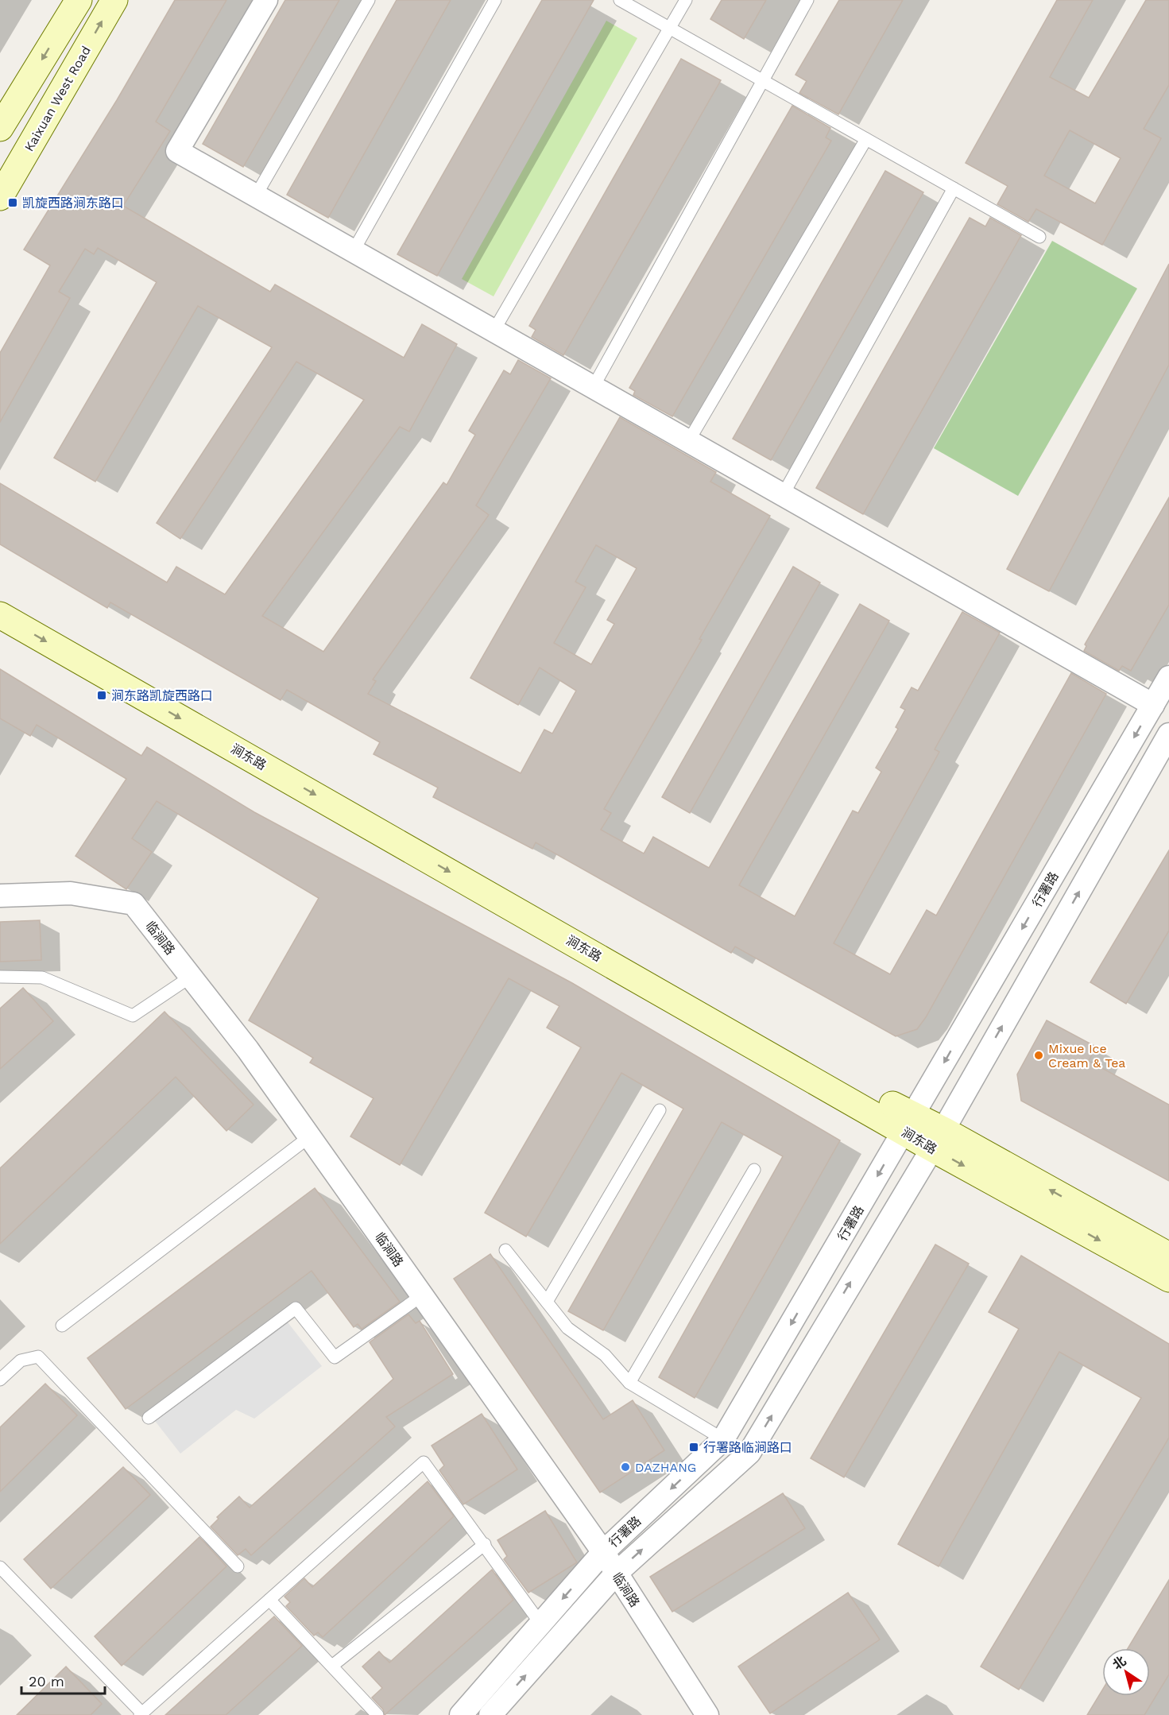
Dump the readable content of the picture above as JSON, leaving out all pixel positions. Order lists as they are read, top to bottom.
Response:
{
  "streets": {
    "street": [
      "Kaixuan West Road",
      "涧东路",
      "行署路",
      "临涧路"
    ]
  },
  "crossings": [
    ["涧东路", "行署路"],
    ["行署路", "临涧路"]
  ],
  "places": {
    "transit": ["凯旋西路涧东路口", "涧东路凯旋西路口", "行署路临涧路口"],
    "other": ["Mixue Ice Cream & Tea", "DAZHANG"]
  },
  "scale_bar": "20 m",
  "north": "top left"
}
